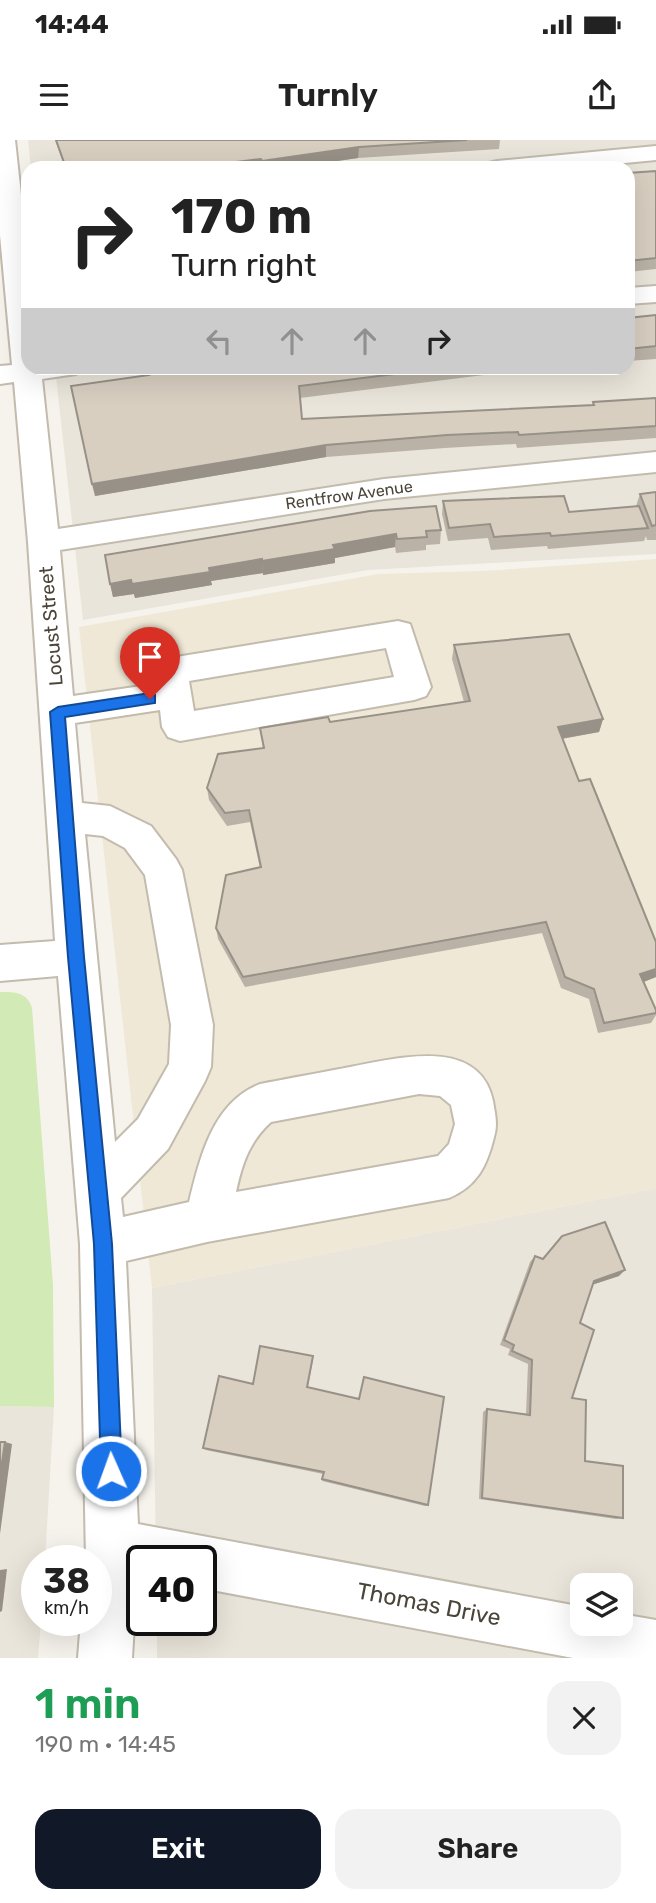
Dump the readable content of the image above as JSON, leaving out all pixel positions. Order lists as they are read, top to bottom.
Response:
{
  "streets": {
    "street": ["Rentfrow Avenue", "Locust Street", "Thomas Drive"]
  },
  "crossings": [
    ["Rentfrow Avenue", "Locust Street"],
    ["Locust Street", "Thomas Drive"]
  ],
  "page": {
    "status": "14:44",
    "header": "Turnly",
    "turn": ["170 m", "Turn right"],
    "speed": "38 km/h",
    "limit": "40",
    "heading": ["1 min", "190 m · 14:45"],
    "buttons": ["Exit", "Share"]
  }
}
